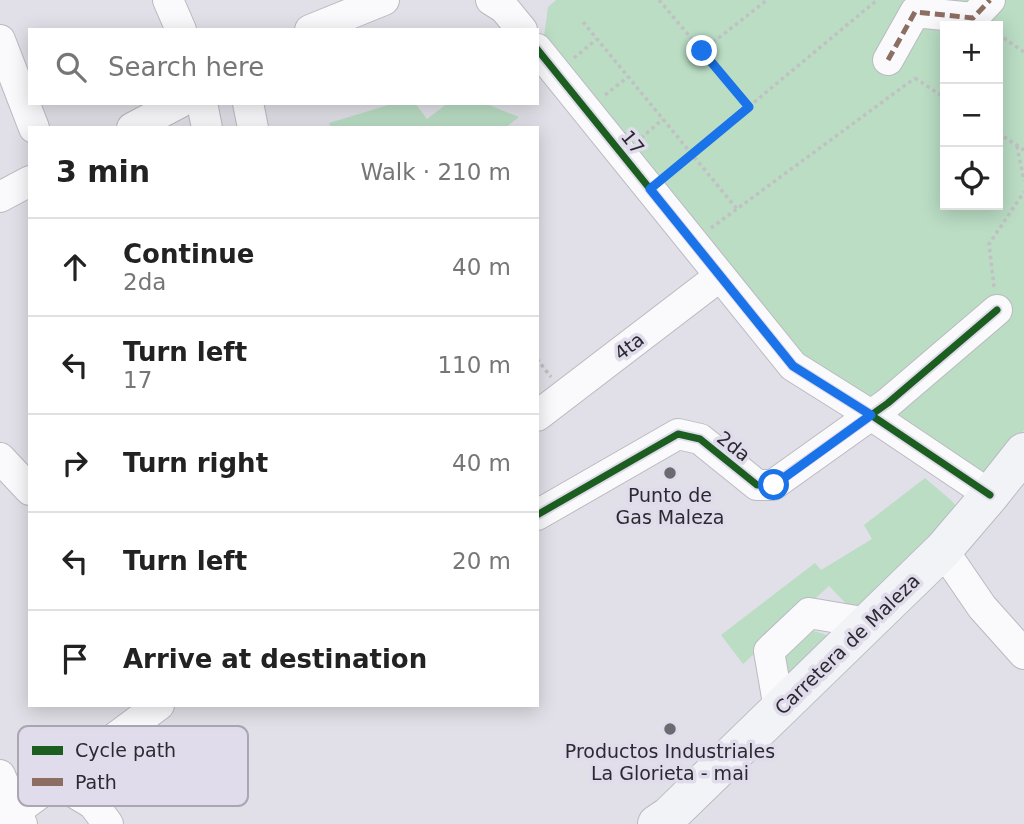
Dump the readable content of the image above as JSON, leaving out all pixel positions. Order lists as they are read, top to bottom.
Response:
{
  "streets": {
    "main road": ["Carretera de Maleza"],
    "street": ["17", "4ta", "2da"]
  },
  "crossings": [
    ["17", "4ta"],
    ["17", "2da"],
    ["17", "Carretera de Maleza"]
  ],
  "places": ["Punto de Gas Maleza", "Productos Industriales La Glorieta - mai"],
  "legend": ["Cycle path", "Path"],
  "page": {
    "map_buttons": ["+", "−"],
    "search": "Search here",
    "heading": ["3 min", "Walk · 210 m"],
    "list": [
      ["Continue", "2da", "40 m"],
      ["Turn left", "17", "110 m"],
      ["Turn right", "40 m"],
      ["Turn left", "20 m"],
      "Arrive at destination"
    ]
  }
}
